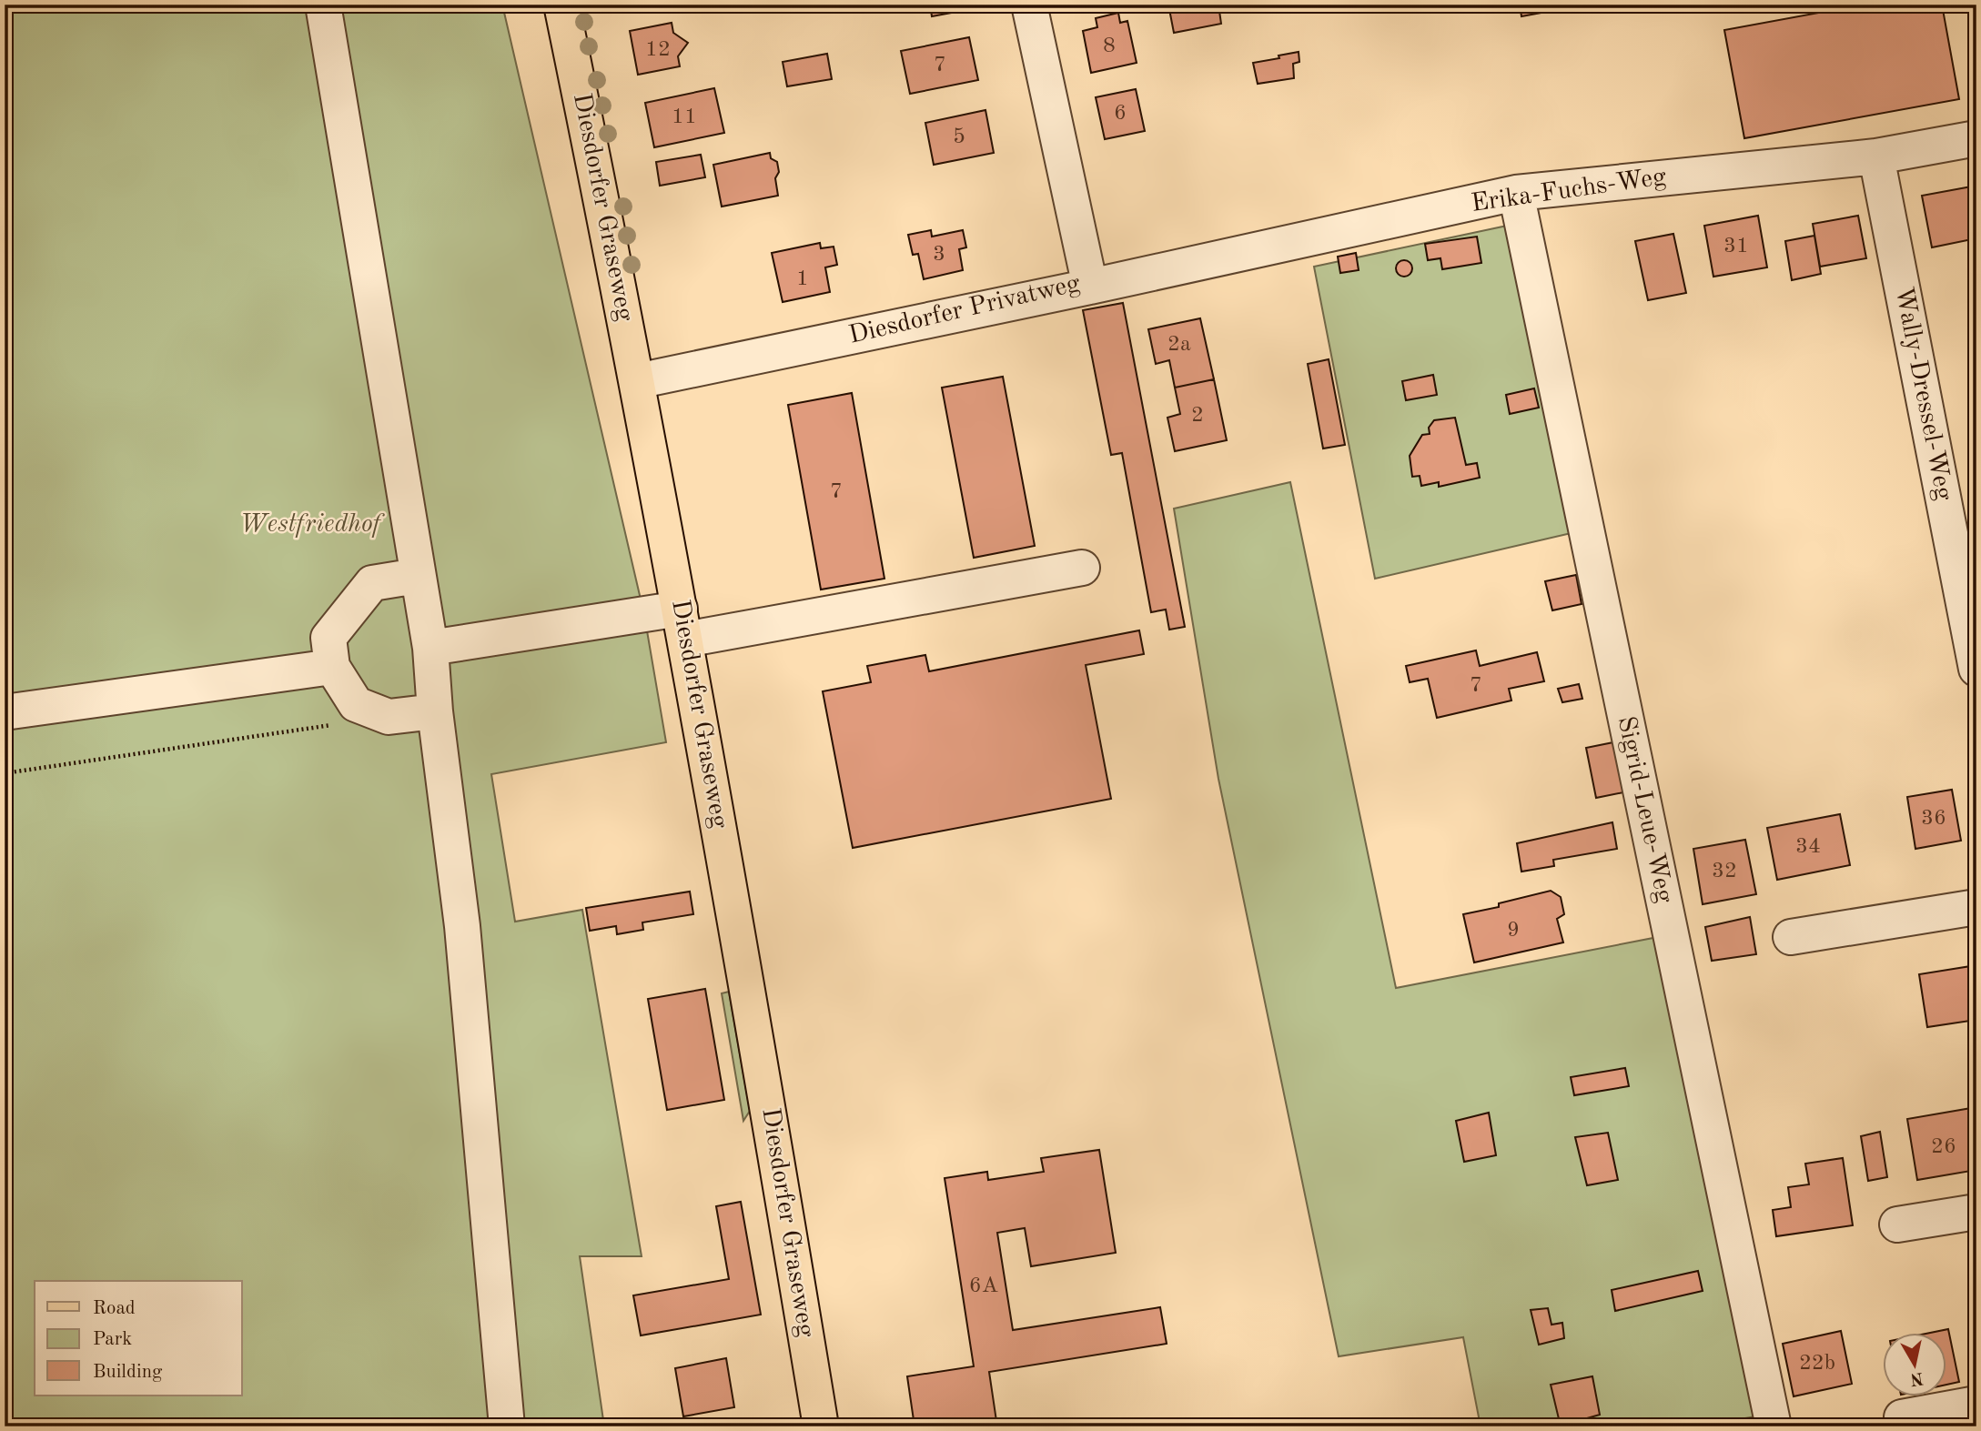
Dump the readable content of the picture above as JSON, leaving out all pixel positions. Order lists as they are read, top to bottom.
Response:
{
  "streets": {
    "main road": ["Diesdorfer Graseweg"],
    "street": [
      "Erika-Fuchs-Weg",
      "Diesdorfer Privatweg",
      "Wally-Dressel-Weg",
      "Sigrid-Leue-Weg"
    ]
  },
  "crossings": [
    ["Erika-Fuchs-Weg", "Diesdorfer Privatweg"],
    ["Erika-Fuchs-Weg", "Wally-Dressel-Weg"],
    ["Erika-Fuchs-Weg", "Sigrid-Leue-Weg"],
    ["Diesdorfer Graseweg", "Diesdorfer Privatweg"]
  ],
  "parks": ["Westfriedhof"],
  "house_numbers": [
    "8",
    "12",
    "7",
    "6",
    "11",
    "5",
    "31",
    "3",
    "1",
    "2a",
    "2",
    "7",
    "7",
    "36",
    "34",
    "32",
    "9",
    "26",
    "6A",
    "22b"
  ],
  "legend": ["Road", "Park", "Building"],
  "north": "bottom"
}
